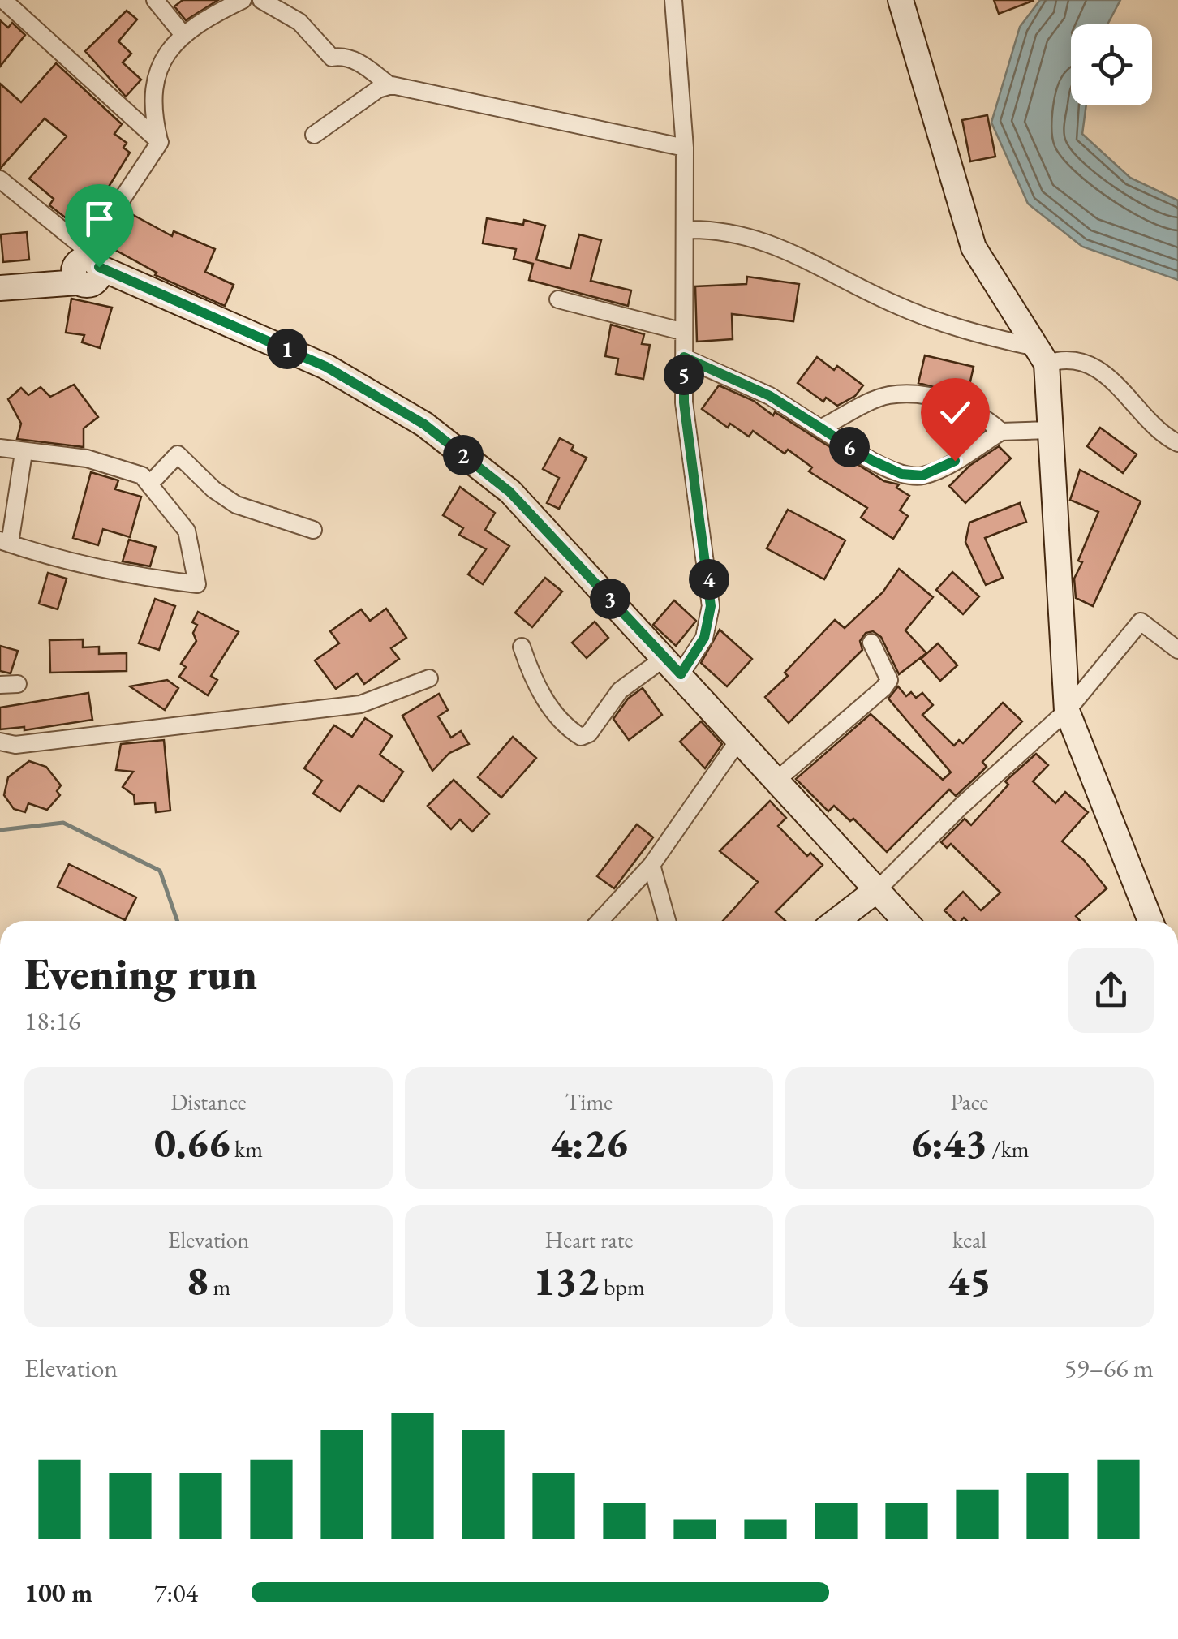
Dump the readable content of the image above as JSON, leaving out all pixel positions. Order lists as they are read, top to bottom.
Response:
{
  "page": {
    "pins": [
      "1",
      "5",
      "6",
      "2",
      "4",
      "3"
    ],
    "heading": ["Evening run", "18:16"],
    "stats": [
      ["Distance", "0.66 km"],
      ["Time", "4:26"],
      ["Pace", "6:43 /km"],
      ["Elevation", "8 m"],
      ["Heart rate", "132 bpm"],
      ["kcal", "45"]
    ],
    "chart": ["Elevation", "59–66 m"],
    "list": [
      {
        "name": "100 m",
        "note": "7:04"
      }
    ]
  }
}
